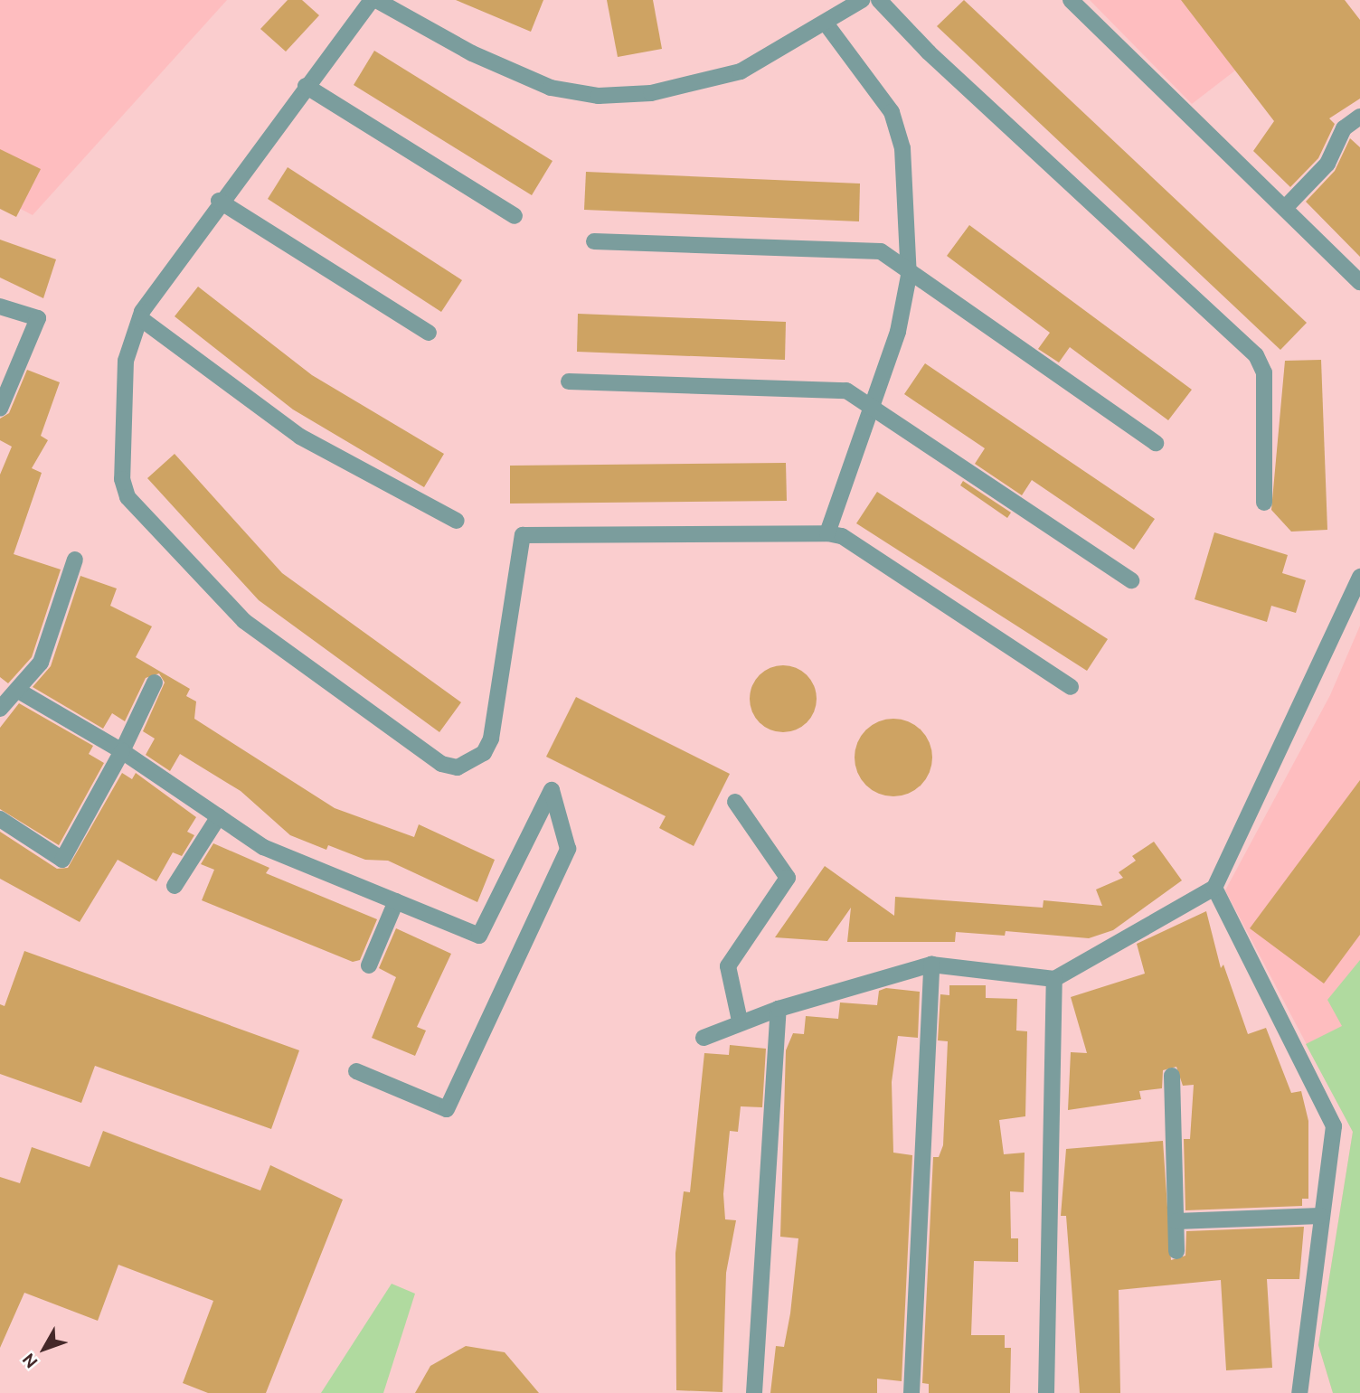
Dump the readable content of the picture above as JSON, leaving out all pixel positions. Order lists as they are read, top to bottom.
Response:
{
  "north": "bottom left"
}
